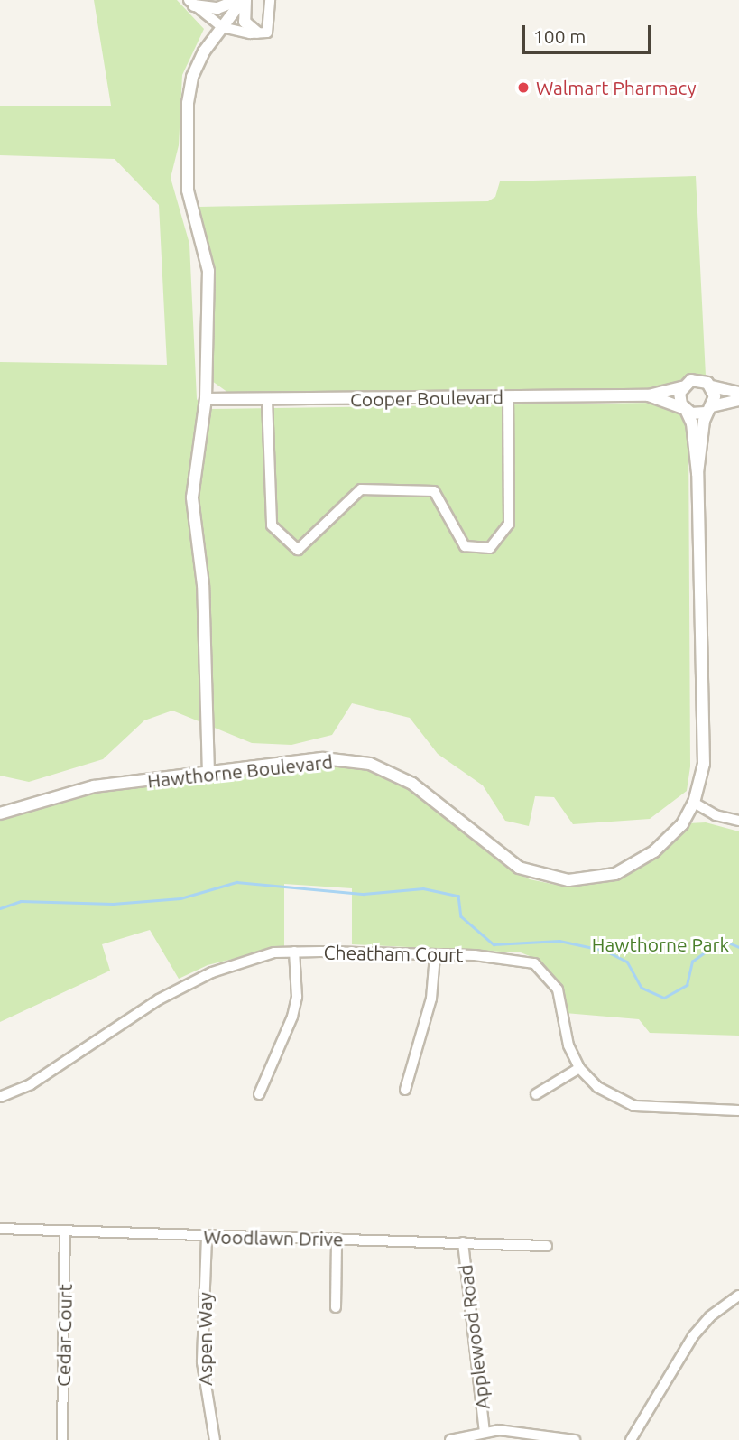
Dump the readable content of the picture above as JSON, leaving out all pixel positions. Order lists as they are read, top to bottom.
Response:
{
  "streets": {
    "street": [
      "Cooper Boulevard",
      "Hawthorne Boulevard",
      "Cheatham Court",
      "Woodlawn Drive",
      "Cedar Court",
      "Applewood Road",
      "Aspen Way"
    ]
  },
  "crossings": [
    ["Cooper Boulevard", "Hawthorne Boulevard"],
    ["Woodlawn Drive", "Cedar Court"],
    ["Woodlawn Drive", "Applewood Road"],
    ["Woodlawn Drive", "Aspen Way"]
  ],
  "parks": ["Hawthorne Park"],
  "places": ["Walmart Pharmacy"],
  "scale_bar": "100 m"
}
